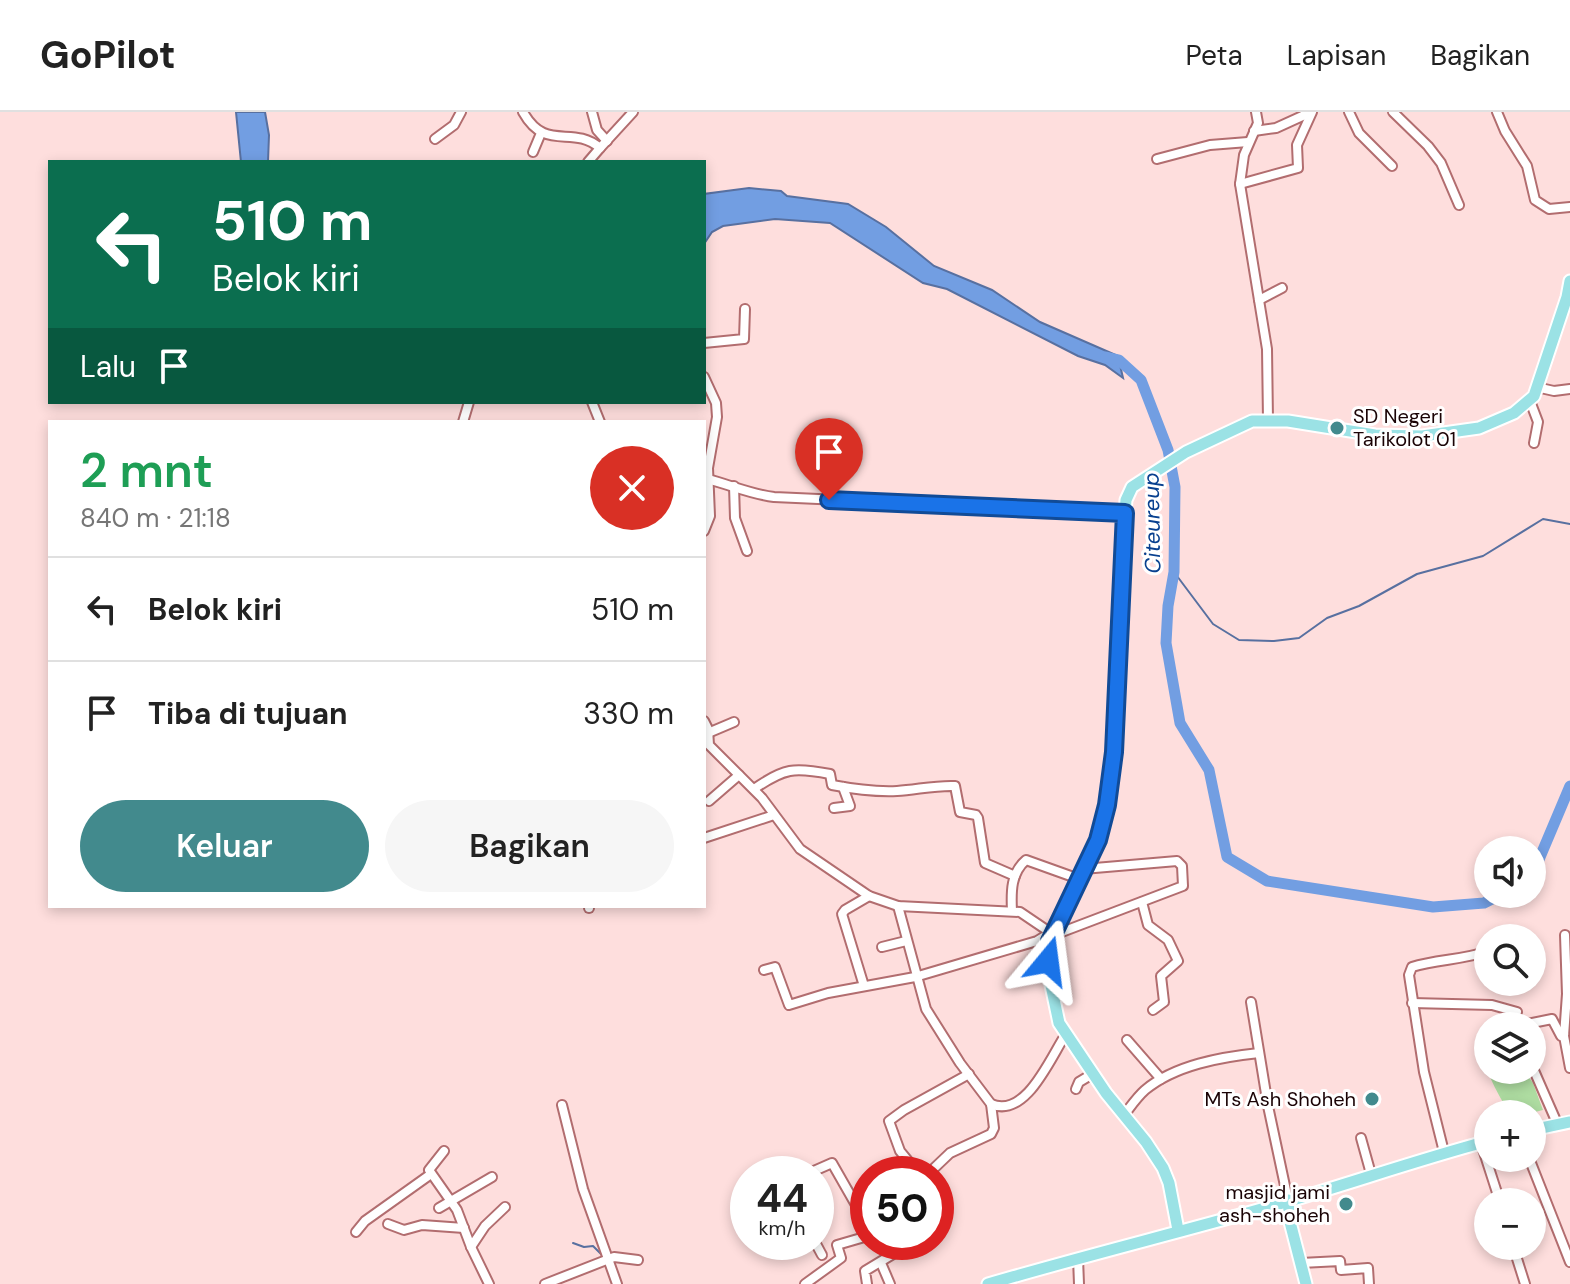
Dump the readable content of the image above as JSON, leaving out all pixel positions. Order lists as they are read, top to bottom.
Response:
{
  "water": ["Citeureup"],
  "places": ["SD Negeri Tarikolot 01", "MTs Ash Shoheh", "masjid jami ash-shoheh"],
  "page": {
    "header": "GoPilot",
    "nav": ["Peta", "Lapisan", "Bagikan"],
    "turn": ["510 m", "Belok kiri"],
    "then": "Lalu",
    "heading": ["2 mnt", "840 m · 21:18"],
    "list": [
      {
        "name": "Belok kiri",
        "value": "510 m"
      },
      {
        "name": "Tiba di tujuan",
        "value": "330 m"
      }
    ],
    "buttons": ["Keluar", "Bagikan"],
    "map_buttons": ["+", "−"],
    "speed": "44 km/h",
    "limit": "50"
  }
}
